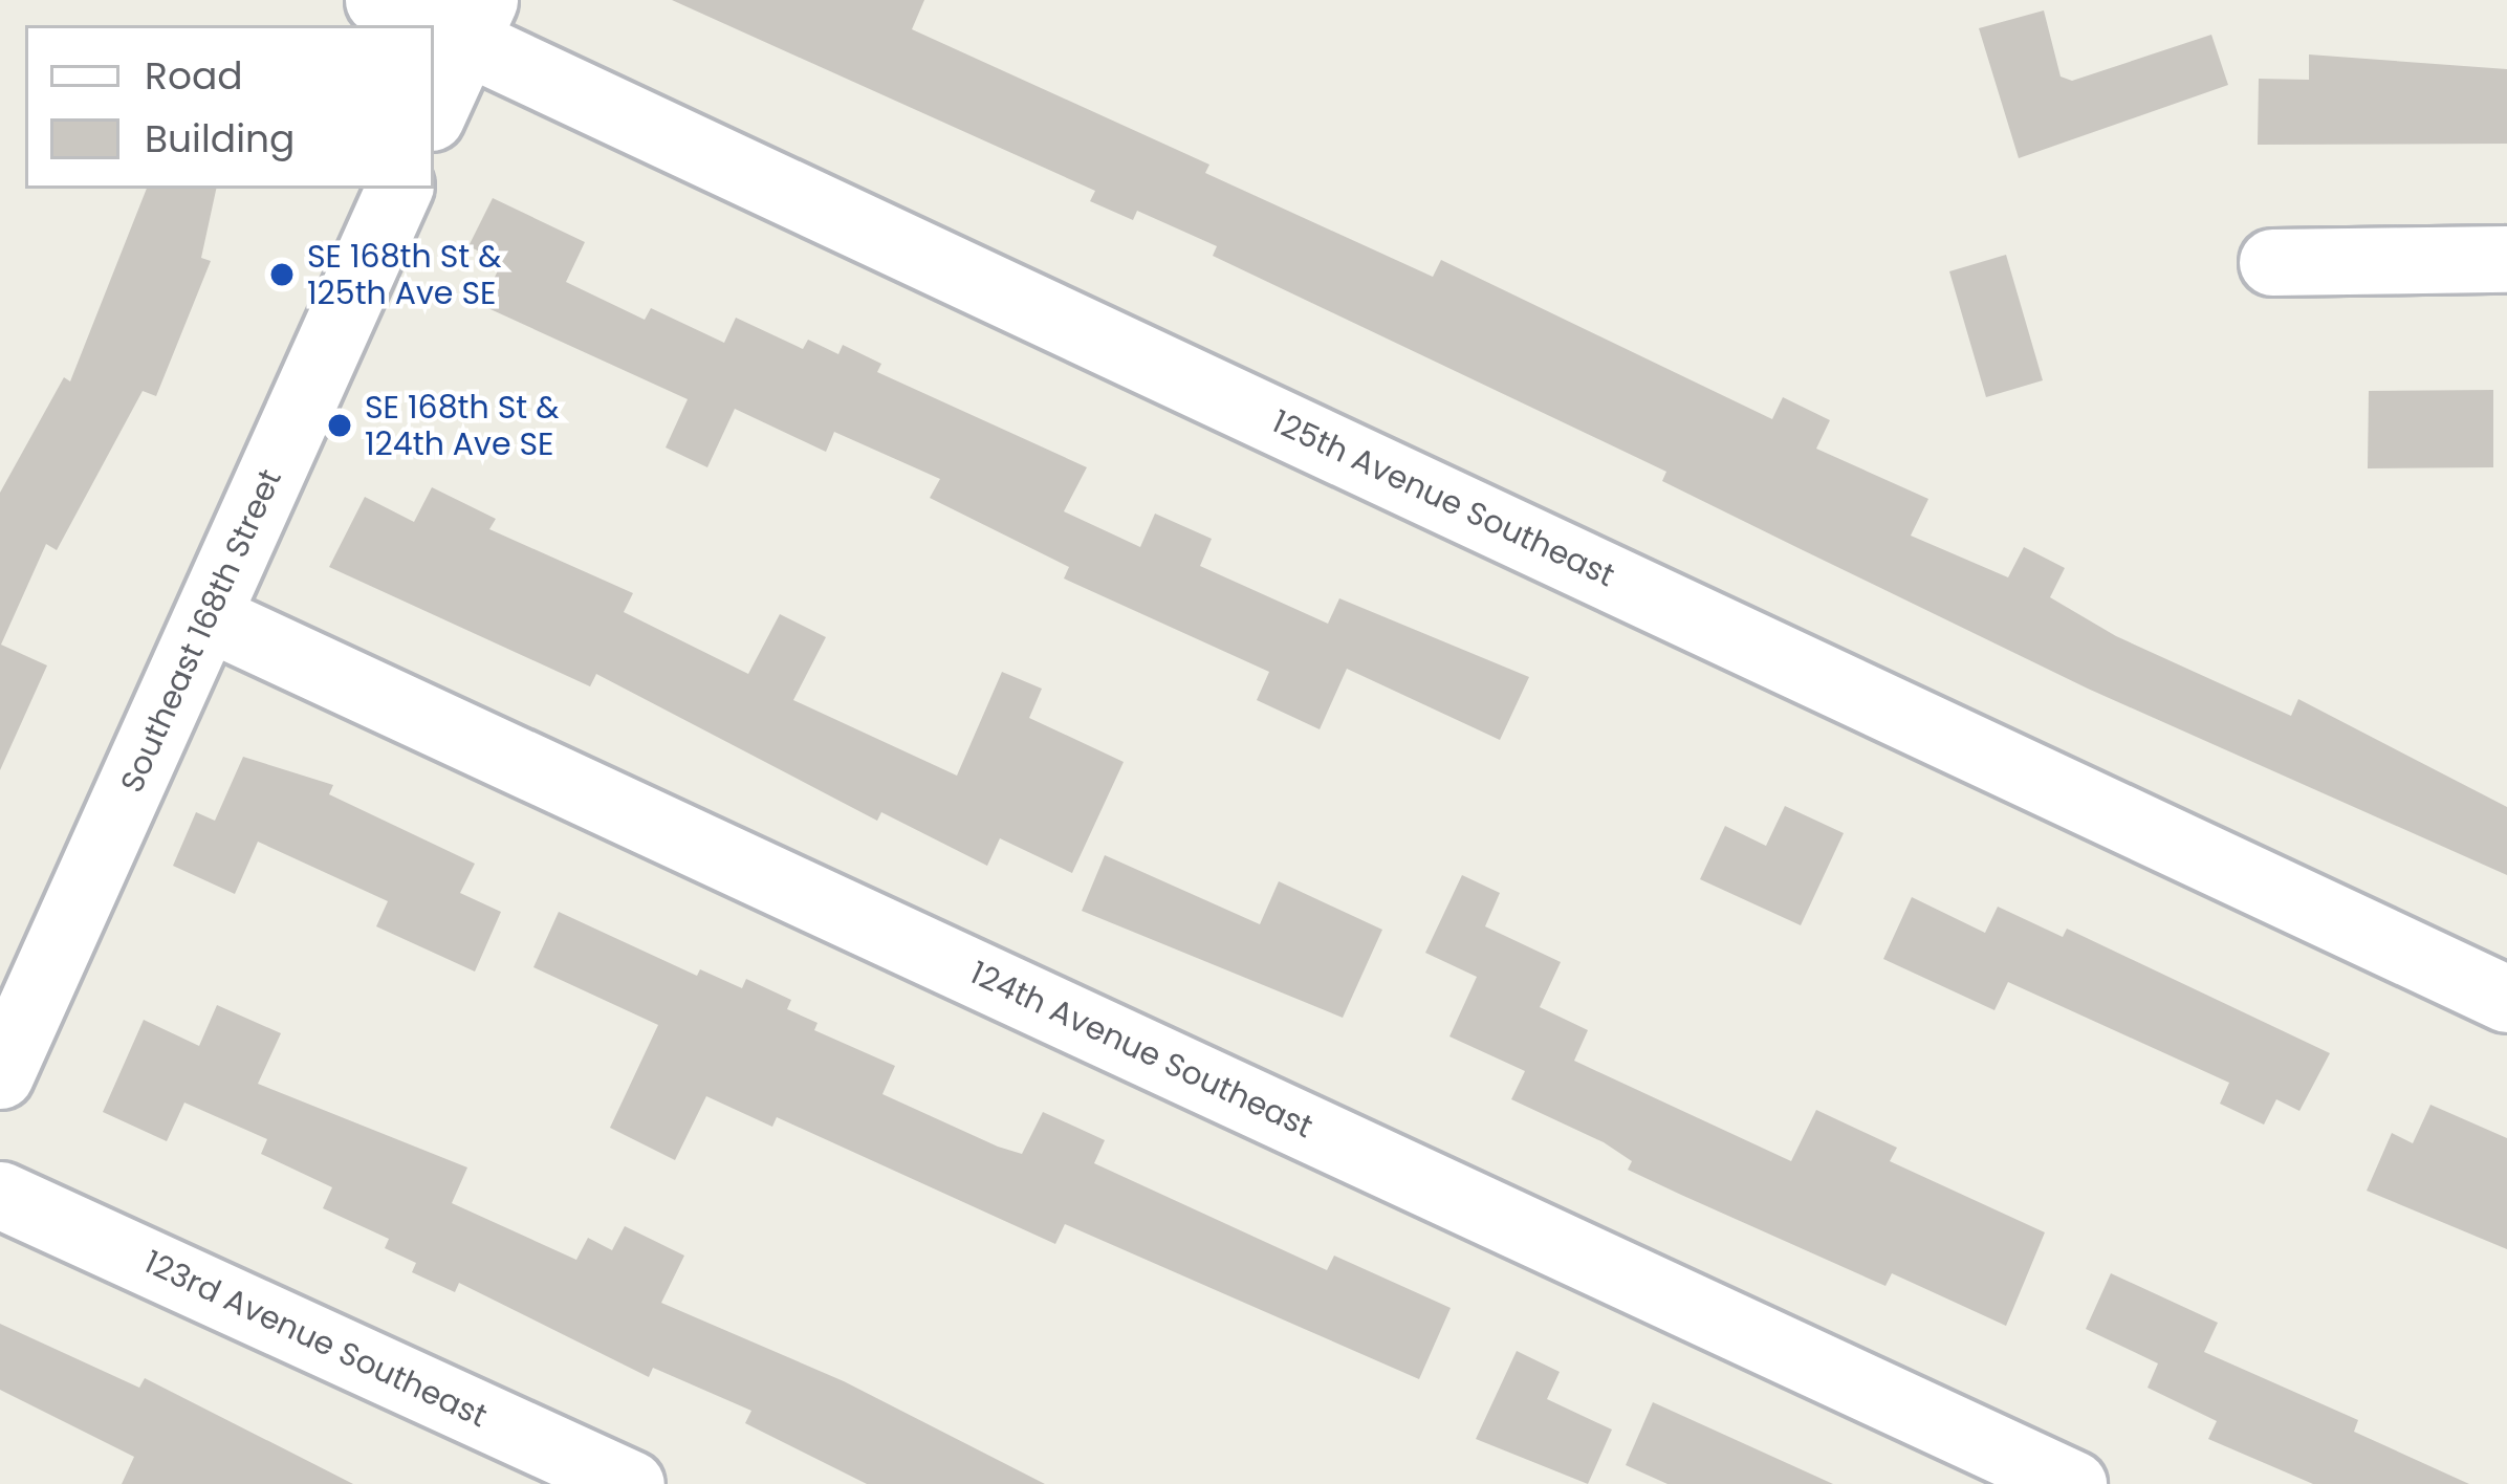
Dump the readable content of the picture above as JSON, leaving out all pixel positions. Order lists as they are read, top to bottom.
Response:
{
  "streets": {
    "street": [
      "125th Avenue Southeast",
      "Southeast 168th Street",
      "124th Avenue Southeast",
      "123rd Avenue Southeast"
    ]
  },
  "crossings": [
    ["Southeast 168th Street", "124th Avenue Southeast"]
  ],
  "places": ["SE 168th St & 125th Ave SE", "SE 168th St & 124th Ave SE"],
  "legend": ["Road", "Building"]
}
